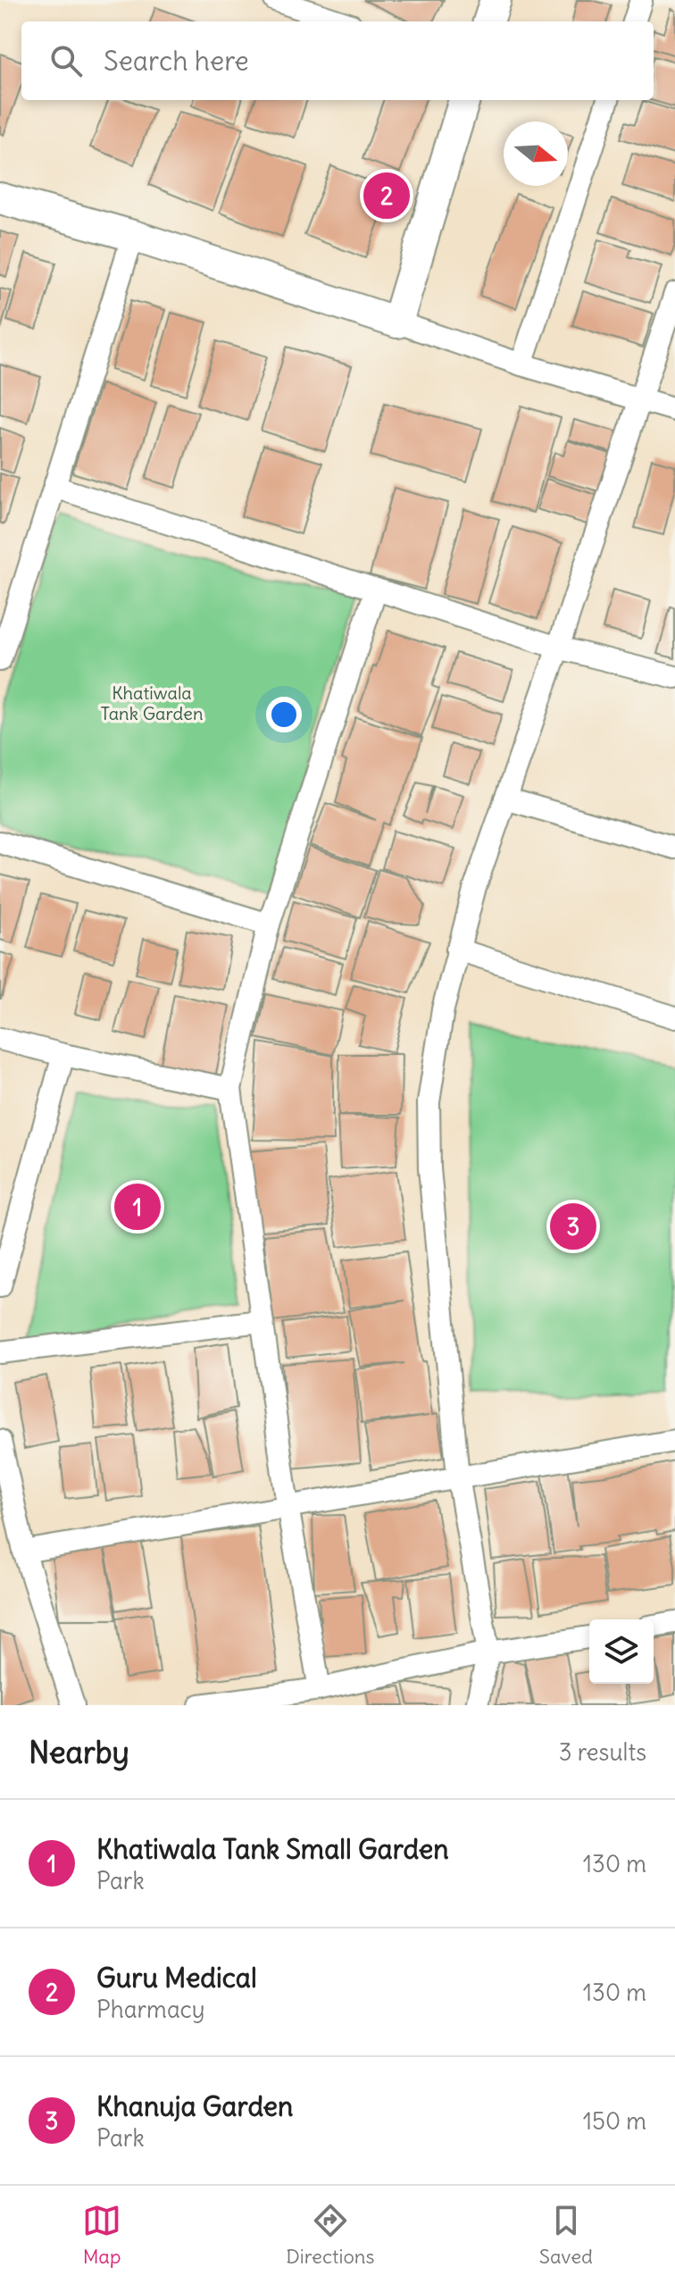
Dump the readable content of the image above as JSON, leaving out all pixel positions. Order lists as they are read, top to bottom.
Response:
{
  "parks": ["Khatiwala Tank Garden"],
  "north": "right",
  "page": {
    "search": "Search here",
    "pins": ["2", "1", "3"],
    "heading": ["Nearby", "3 results"],
    "list": [
      {
        "mark": "1",
        "name": "Khatiwala Tank Small Garden",
        "note": "Park",
        "value": "130 m"
      },
      {
        "mark": "2",
        "name": "Guru Medical",
        "note": "Pharmacy",
        "value": "130 m"
      },
      {
        "mark": "3",
        "name": "Khanuja Garden",
        "note": "Park",
        "value": "150 m"
      }
    ],
    "nav": ["Map", "Directions", "Saved"]
  }
}
